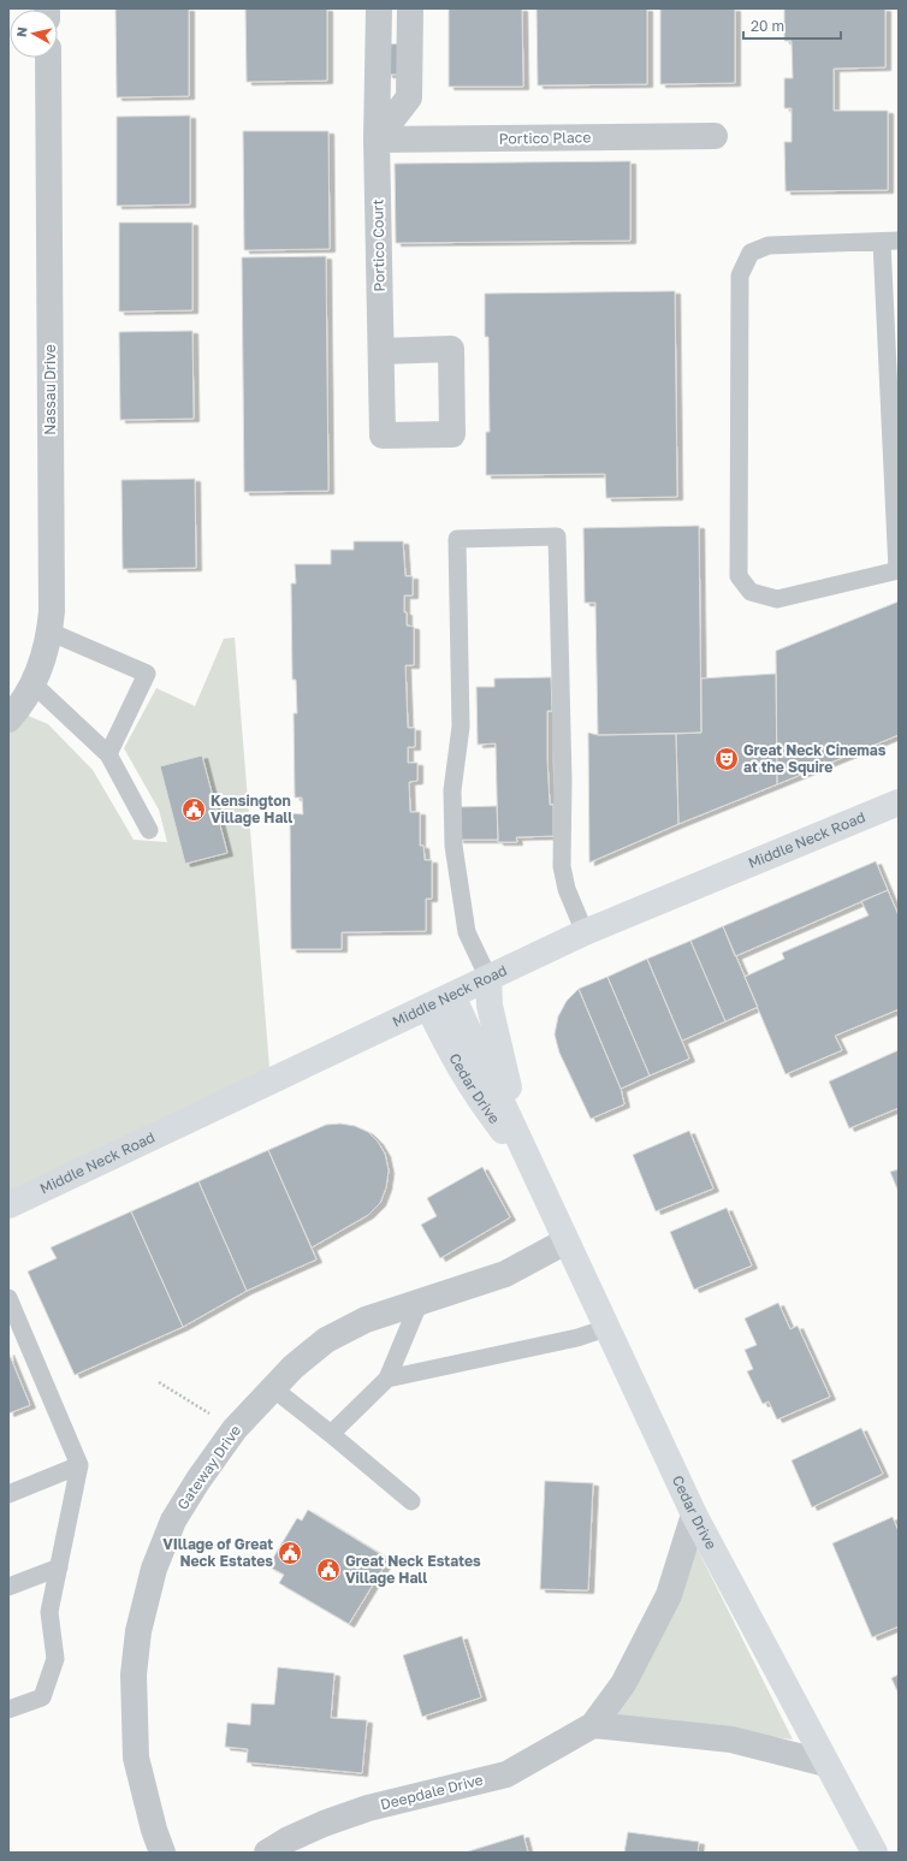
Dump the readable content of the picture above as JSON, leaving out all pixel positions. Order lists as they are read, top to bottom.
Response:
{
  "streets": {
    "street": [
      "Portico Place",
      "Portico Court",
      "Nassau Drive",
      "Middle Neck Road",
      "Cedar Drive",
      "Gateway Drive",
      "Deepdale Drive"
    ]
  },
  "crossings": [
    ["Portico Place", "Portico Court"],
    ["Middle Neck Road", "Cedar Drive"],
    ["Cedar Drive", "Gateway Drive"],
    ["Cedar Drive", "Deepdale Drive"]
  ],
  "places": {
    "theatre": ["Great Neck Cinemas at the Squire"],
    "public building": ["Kensington Village Hall", "VIllage of Great Neck Estates", "Great Neck Estates Village Hall"]
  },
  "scale_bar": "20 m",
  "north": "left"
}
